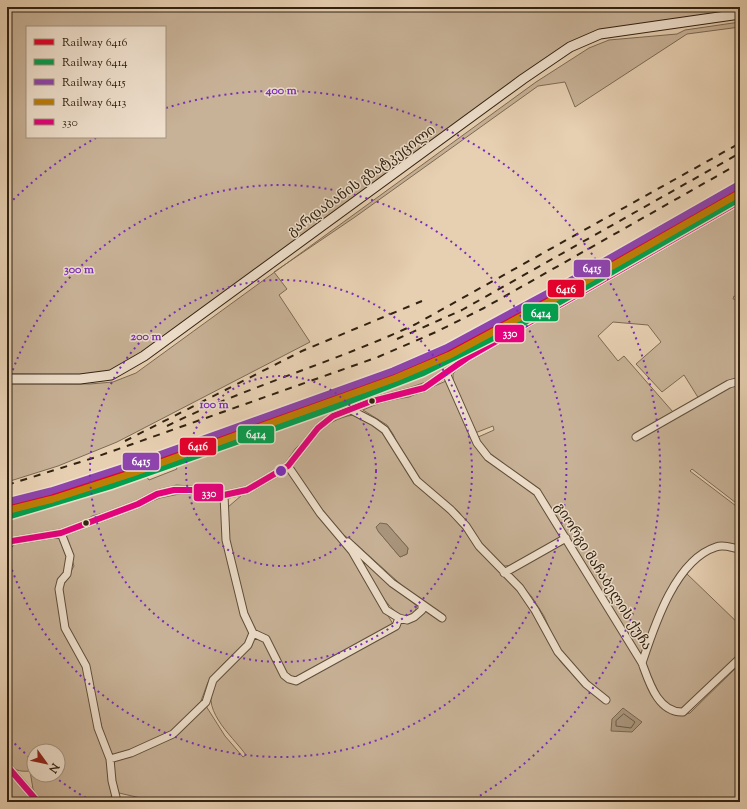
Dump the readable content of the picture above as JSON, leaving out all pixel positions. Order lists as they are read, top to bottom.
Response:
{
  "streets": {
    "main road": ["გარდაბანის გზატკეცილი"],
    "street": ["გიორგი მაჩაბელის ქუჩა"]
  },
  "lines": [
    "rail line 6415",
    "rail line 6416",
    "rail line 6413",
    "rail line 6414",
    "transit line 330"
  ],
  "legend": [
    "Railway 6416",
    "Railway 6414",
    "Railway 6415",
    "Railway 6413",
    "330"
  ],
  "north": "bottom right",
  "rings": [
    "400 m",
    "300 m",
    "200 m",
    "100 m"
  ]
}
